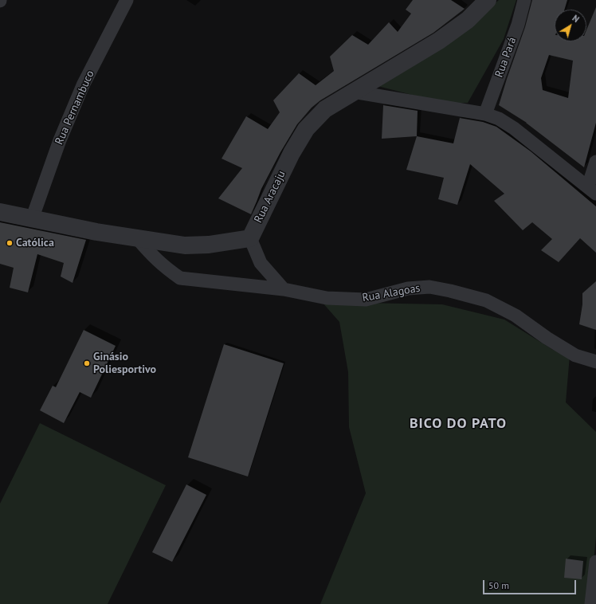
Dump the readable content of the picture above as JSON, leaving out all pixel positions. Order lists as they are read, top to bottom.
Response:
{
  "streets": {
    "street": [
      "Rua Pará",
      "Rua Pernambuco",
      "Rua Aracaju",
      "Rua Alagoas"
    ]
  },
  "districts": ["BICO DO PATO"],
  "places": ["Católica", "Ginásio Poliesportivo"],
  "scale_bar": "50 m",
  "north": "top right"
}
